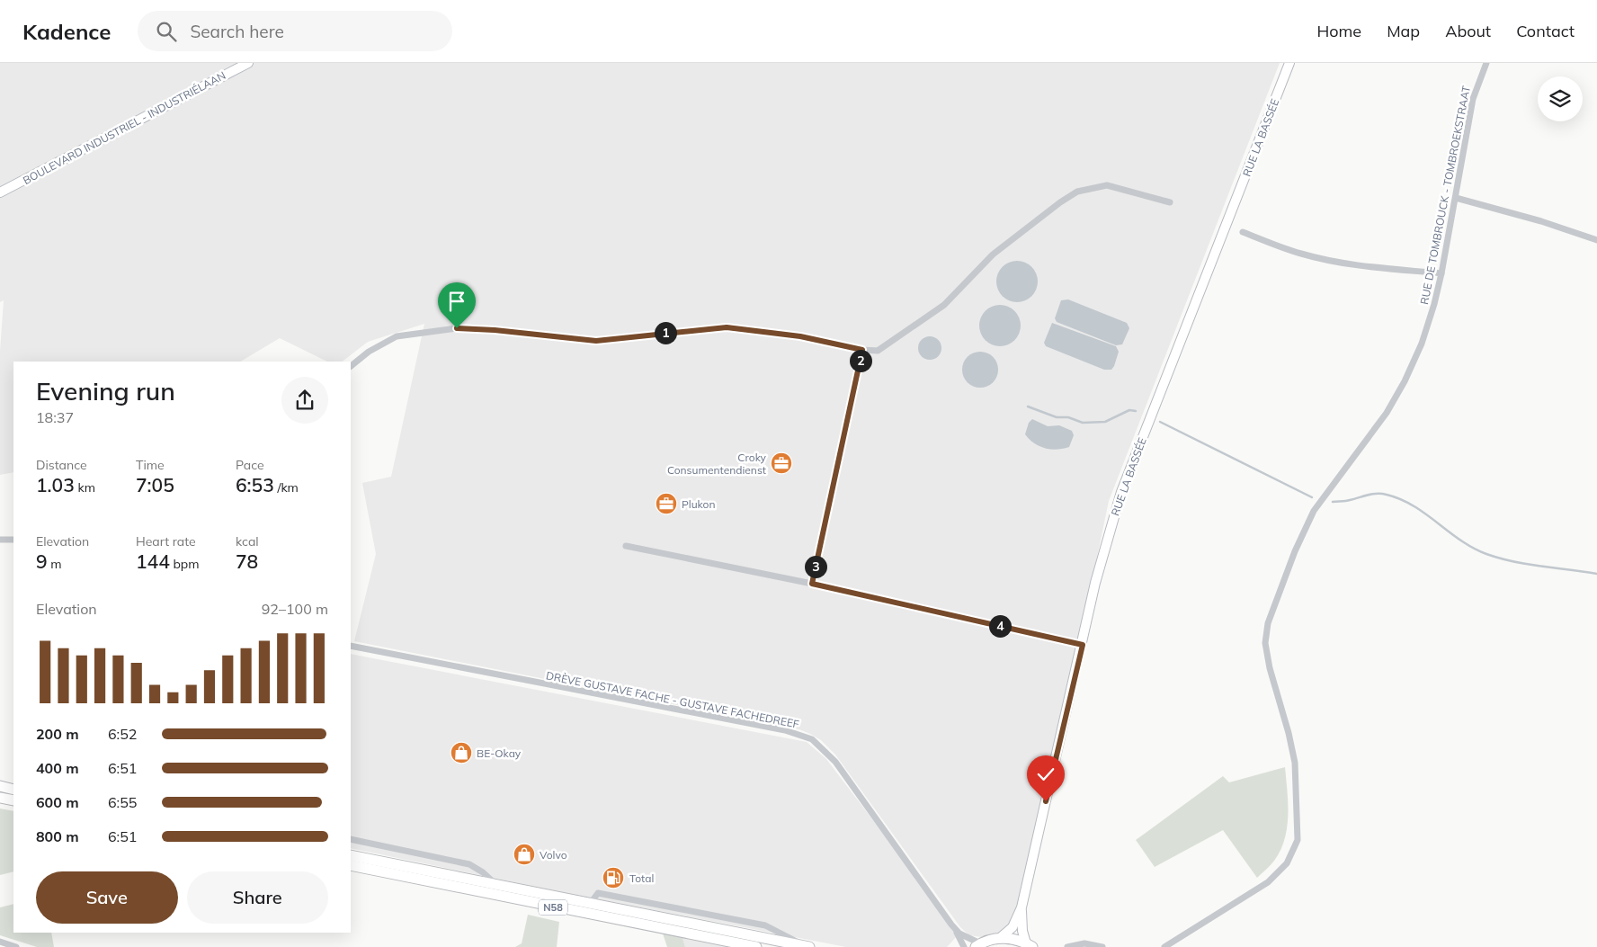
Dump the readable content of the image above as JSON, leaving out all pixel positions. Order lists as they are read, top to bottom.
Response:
{
  "streets": {
    "highway": ["N58"],
    "main road": ["BOULEVARD INDUSTRIEL - INDUSTRIÉLAAN", "RUE LA BASSÉE"],
    "street": ["RUE DE TOMBROUCK - TOMBROEKSTRAAT", "DRÈVE GUSTAVE FACHE - GUSTAVE FACHEDREEF"]
  },
  "places": {
    "office": ["Croky Consumentendienst", "Plukon"],
    "shop": ["BE-Okay", "Volvo"],
    "fuel station": ["Total"]
  },
  "page": {
    "header": "Kadence",
    "search": "Search here",
    "nav": [
      "Home",
      "Map",
      "About",
      "Contact"
    ],
    "pins": [
      "1",
      "2",
      "3",
      "4"
    ],
    "heading": ["Evening run", "18:37"],
    "stats": [
      ["Distance", "1.03 km"],
      ["Time", "7:05"],
      ["Pace", "6:53 /km"],
      ["Elevation", "9 m"],
      ["Heart rate", "144 bpm"],
      ["kcal", "78"]
    ],
    "chart": ["Elevation", "92–100 m"],
    "list": [
      {
        "name": "200 m",
        "note": "6:52"
      },
      {
        "name": "400 m",
        "note": "6:51"
      },
      {
        "name": "600 m",
        "note": "6:55"
      },
      {
        "name": "800 m",
        "note": "6:51"
      }
    ],
    "buttons": ["Save", "Share"]
  }
}
